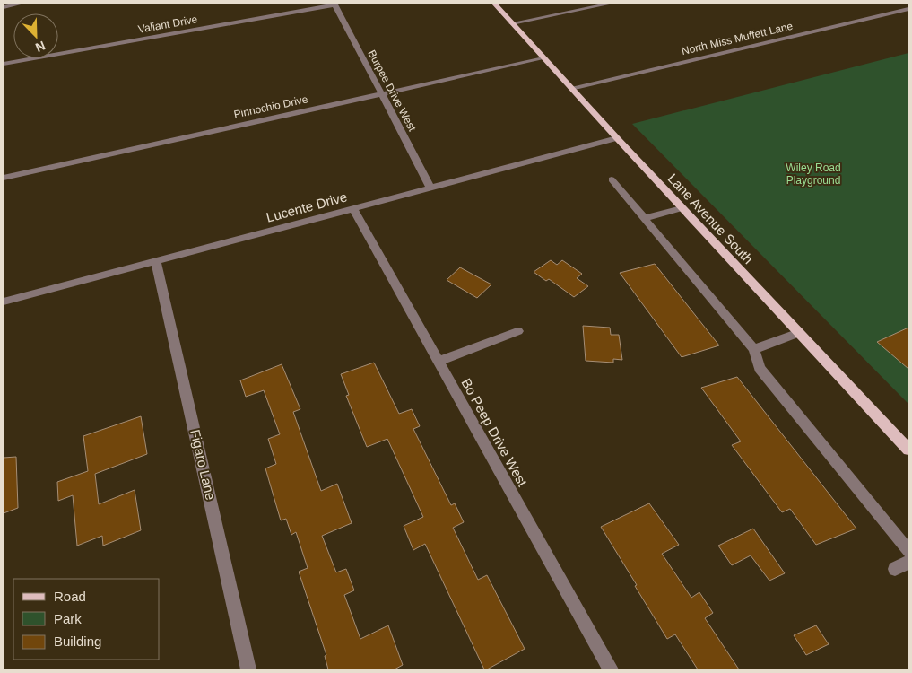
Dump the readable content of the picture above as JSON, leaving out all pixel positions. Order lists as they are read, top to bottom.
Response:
{
  "streets": {
    "main road": ["Lane Avenue South"],
    "street": [
      "Valiant Drive",
      "North Miss Muffett Lane",
      "Burpee Drive West",
      "Pinnochio Drive",
      "Lucente Drive",
      "Bo Peep Drive West",
      "Figaro Lane"
    ]
  },
  "crossings": [
    ["Valiant Drive", "Burpee Drive West"],
    ["North Miss Muffett Lane", "Lane Avenue South"],
    ["Burpee Drive West", "Pinnochio Drive"],
    ["Burpee Drive West", "Lucente Drive"],
    ["Pinnochio Drive", "Lane Avenue South"],
    ["Lucente Drive", "Lane Avenue South"],
    ["Lucente Drive", "Bo Peep Drive West"],
    ["Lucente Drive", "Figaro Lane"]
  ],
  "parks": ["Wiley Road Playground"],
  "legend": ["Road", "Park", "Building"],
  "north": "bottom right"
}
